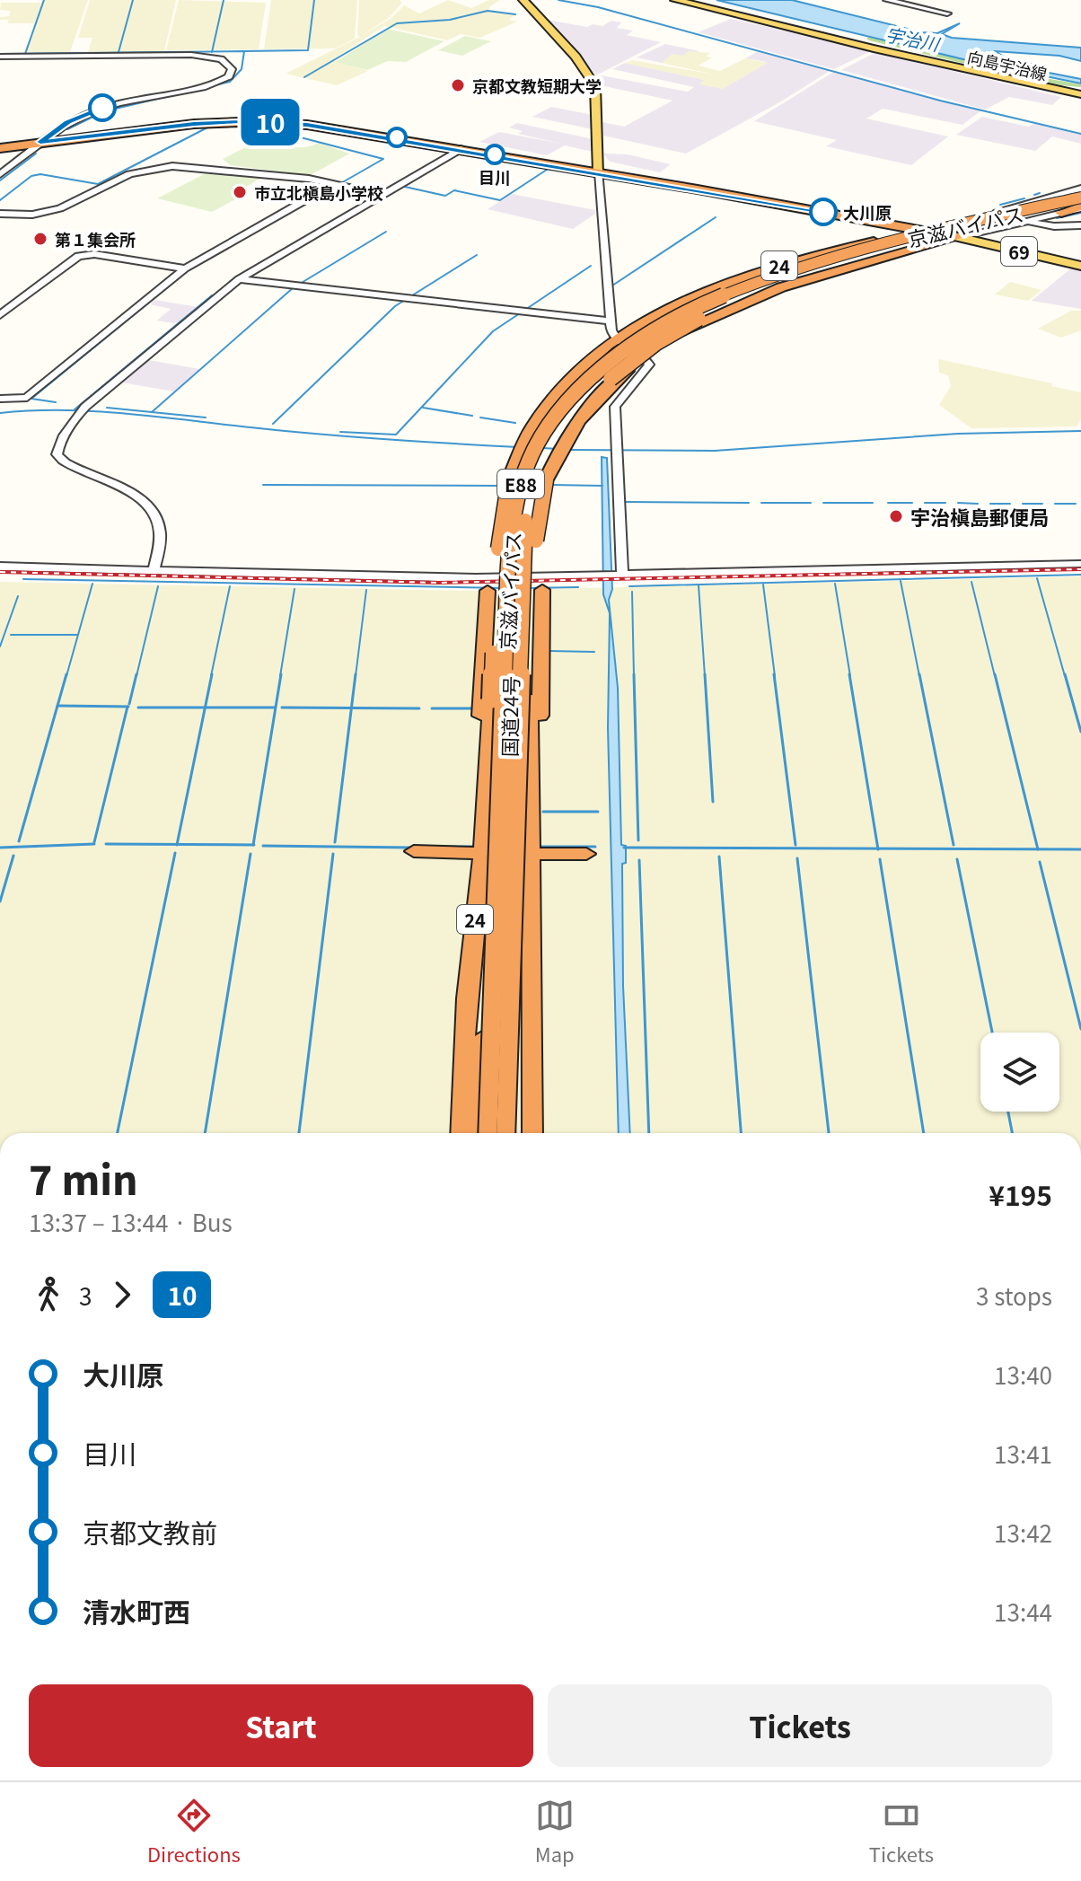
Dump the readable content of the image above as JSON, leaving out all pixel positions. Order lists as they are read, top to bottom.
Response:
{
  "streets": {
    "highway": [
      "京滋バイパス",
      "24",
      "E88",
      "国道24号"
    ],
    "main road": ["向島宇治線", "69"]
  },
  "crossings": [
    ["京滋バイパス", "国道24号"],
    ["69", "国道24号"]
  ],
  "water": ["宇治川"],
  "places": [
    "京都文教短期大学",
    "目川",
    "市立北槇島小学校",
    "大川原",
    "第１集会所",
    "宇治槇島郵便局"
  ],
  "lines": ["bus line 10"],
  "page": {
    "on_map": "10",
    "heading": ["7 min", "13:37 – 13:44 · Bus", "¥195"],
    "legs": ["3", "10", "3 stops"],
    "list": [
      {
        "name": "大川原",
        "value": "13:40"
      },
      {
        "name": "目川",
        "value": "13:41"
      },
      {
        "name": "京都文教前",
        "value": "13:42"
      },
      {
        "name": "清水町西",
        "value": "13:44"
      }
    ],
    "buttons": ["Start", "Tickets"],
    "tabs": ["Directions", "Map", "Tickets"]
  }
}
